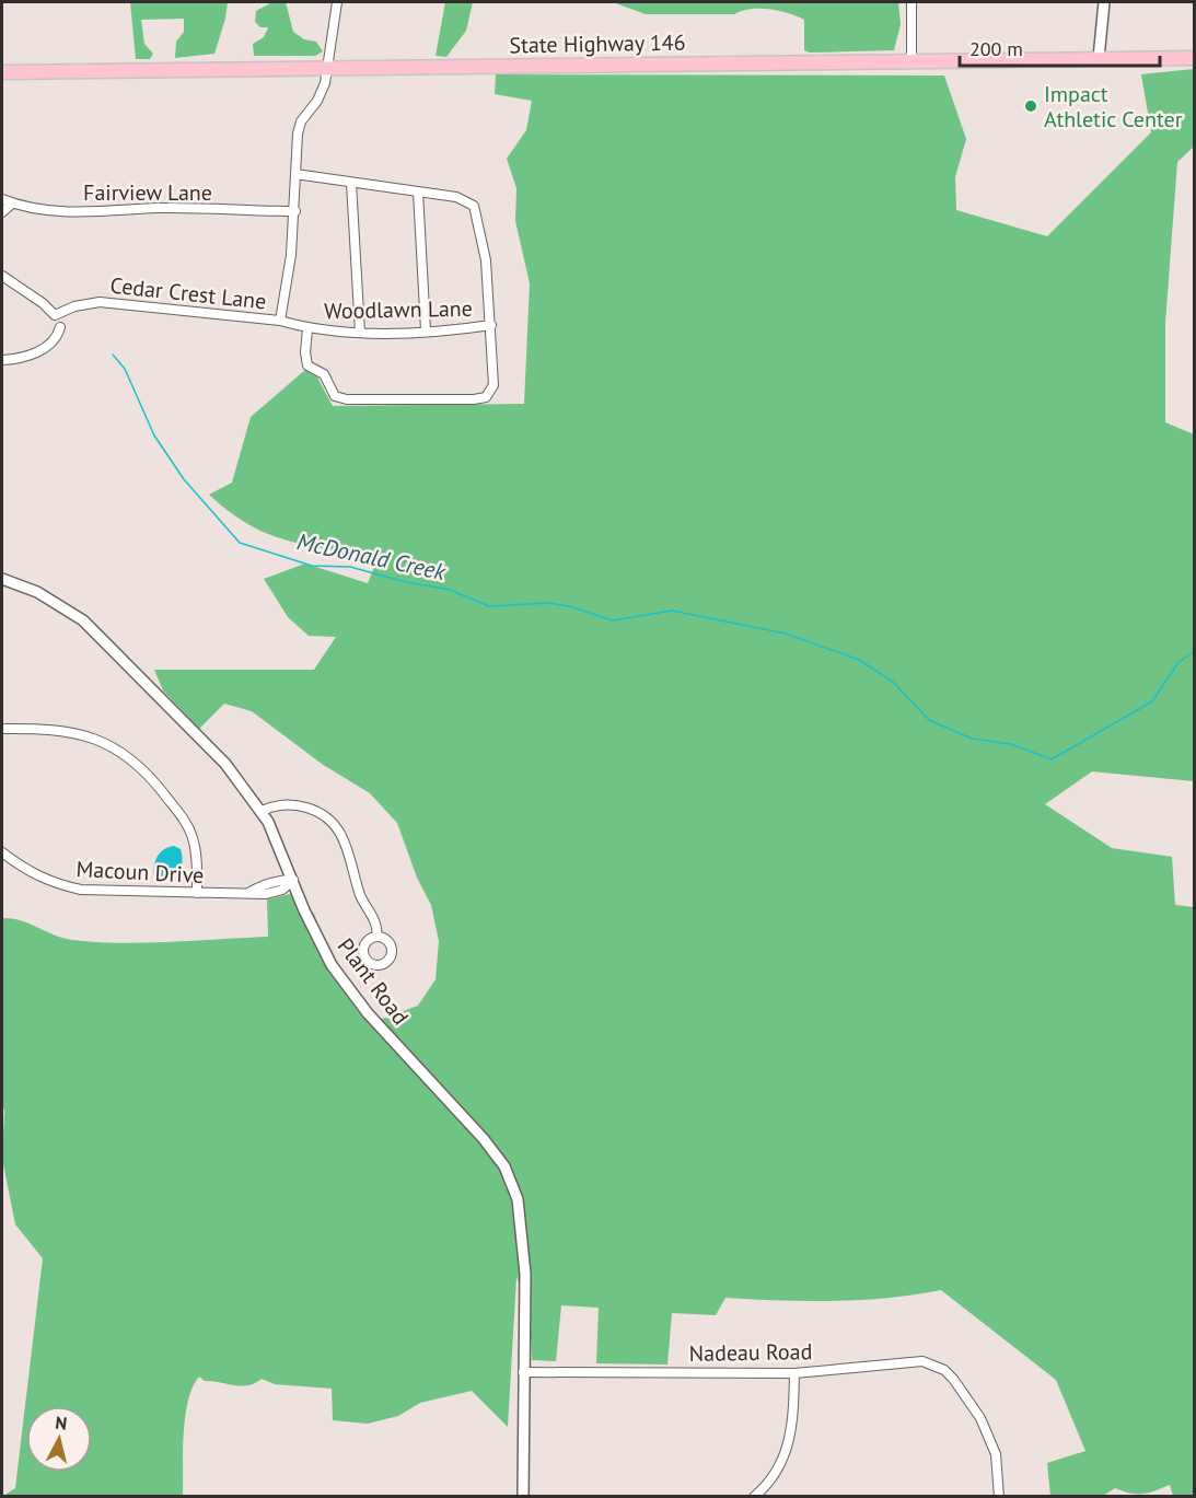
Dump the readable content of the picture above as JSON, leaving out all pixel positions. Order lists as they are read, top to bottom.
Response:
{
  "streets": {
    "main road": ["State Highway 146"],
    "street": [
      "Fairview Lane",
      "Cedar Crest Lane",
      "Woodlawn Lane",
      "Macoun Drive",
      "Plant Road",
      "Nadeau Road"
    ]
  },
  "crossings": [
    ["State Highway 146", "Cedar Crest Lane"],
    ["Fairview Lane", "Cedar Crest Lane"],
    ["Cedar Crest Lane", "Woodlawn Lane"],
    ["Macoun Drive", "Plant Road"],
    ["Plant Road", "Nadeau Road"]
  ],
  "water": ["McDonald Creek"],
  "places": ["Impact Athletic Center"],
  "scale_bar": "200 m",
  "north": "top"
}
